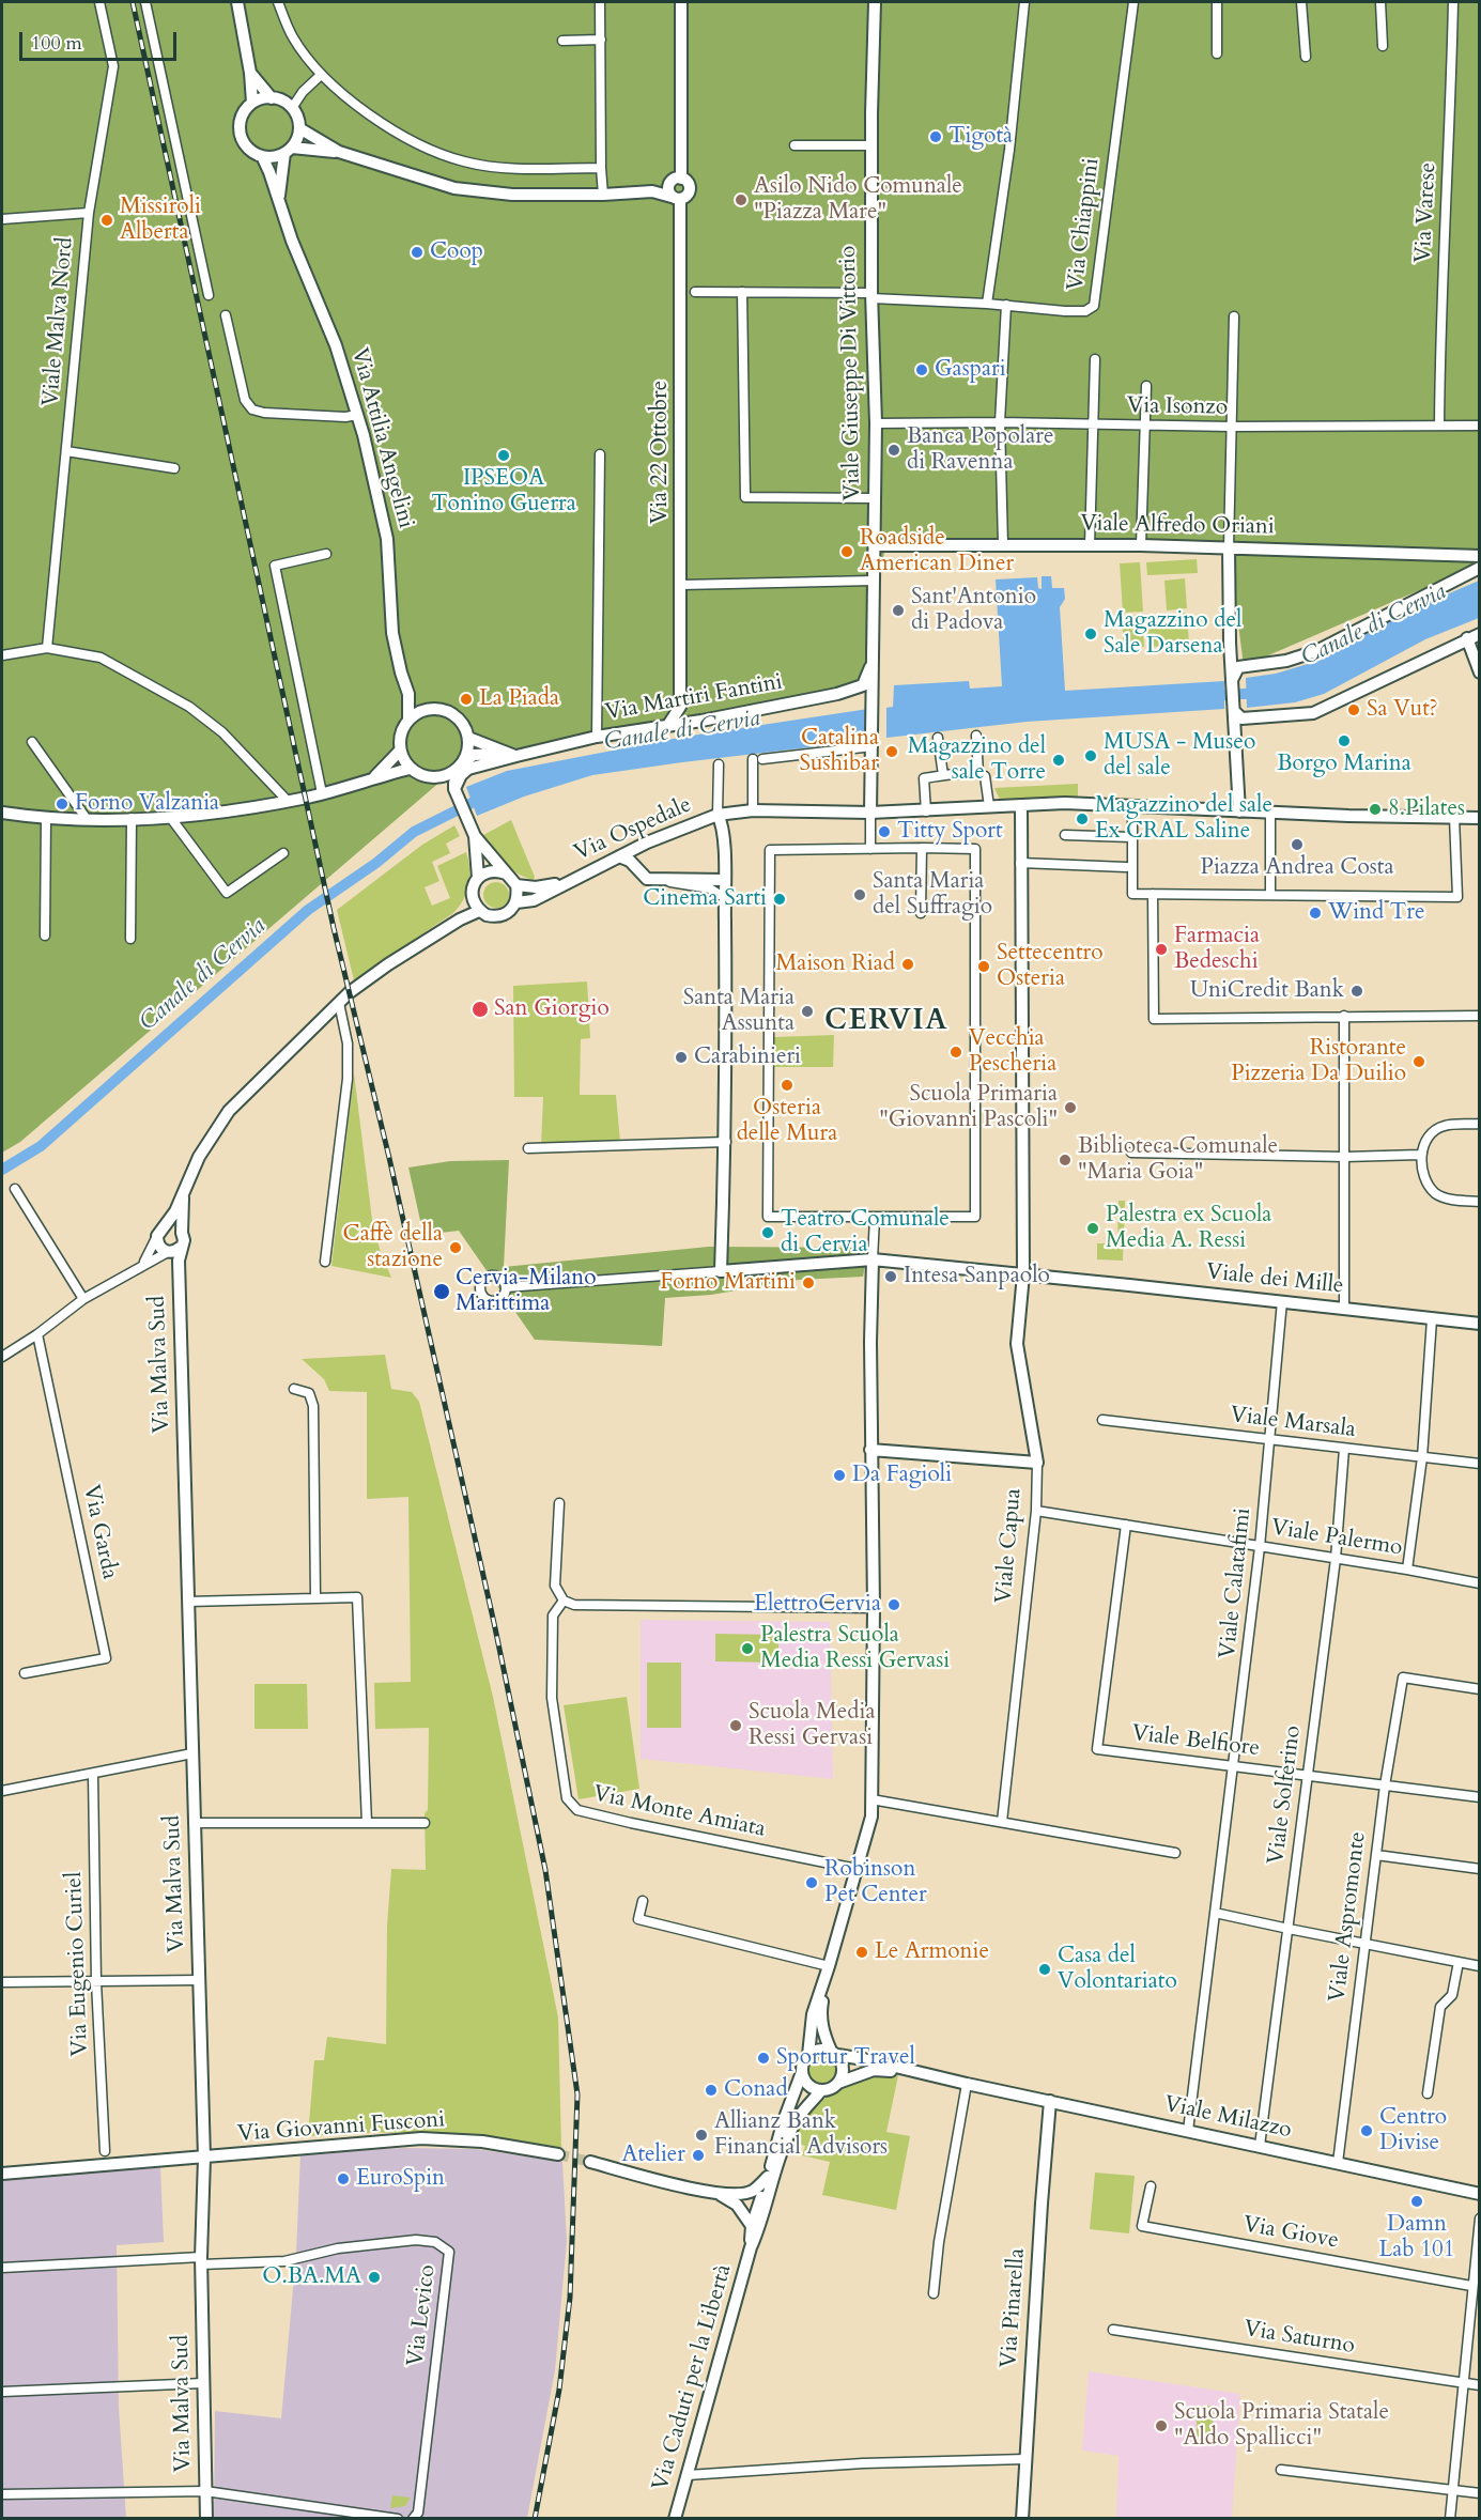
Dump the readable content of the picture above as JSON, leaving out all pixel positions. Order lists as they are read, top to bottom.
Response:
{
  "streets": {
    "street": [
      "Via Varese",
      "Via Chiappini",
      "Viale Malva Nord",
      "Viale Giuseppe Di Vittorio",
      "Via Isonzo",
      "Via Attilia Angelini",
      "Via 22 Ottobre",
      "Viale Alfredo Oriani",
      "Via Martiri Fantini",
      "Via Ospedale",
      "Viale dei Mille",
      "Via Malva Sud",
      "Viale Marsala",
      "Via Garda",
      "Viale Palermo",
      "Viale Capua",
      "Viale Calatafimi",
      "Viale Belfiore",
      "Viale Solferino",
      "Via Monte Amiata",
      "Viale Aspromonte",
      "Via Eugenio Curiel",
      "Viale Milazzo",
      "Via Giovanni Fusconi",
      "Via Giove",
      "Via Pinarella",
      "Via Levico",
      "Via Saturno",
      "Via Caduti per la Libertà"
    ]
  },
  "crossings": [
    ["Via Varese", "Via Isonzo"],
    ["Via Chiappini", "Viale Giuseppe Di Vittorio"],
    ["Viale Giuseppe Di Vittorio", "Via Isonzo"],
    ["Viale Giuseppe Di Vittorio", "Viale Alfredo Oriani"],
    ["Viale Giuseppe Di Vittorio", "Via Martiri Fantini"],
    ["Viale Giuseppe Di Vittorio", "Via Ospedale"],
    ["Via Ospedale", "Viale Capua"],
    ["Viale dei Mille", "Viale Capua"],
    ["Viale dei Mille", "Viale Calatafimi"],
    ["Via Malva Sud", "Via Giovanni Fusconi"],
    ["Via Malva Sud", "Via Levico"],
    ["Viale Marsala", "Viale Calatafimi"],
    ["Viale Marsala", "Viale Solferino"],
    ["Viale Palermo", "Viale Capua"],
    ["Viale Palermo", "Viale Calatafimi"],
    ["Viale Palermo", "Viale Belfiore"],
    ["Viale Palermo", "Viale Solferino"],
    ["Viale Calatafimi", "Viale Belfiore"],
    ["Viale Calatafimi", "Viale Milazzo"],
    ["Viale Belfiore", "Viale Solferino"],
    ["Viale Belfiore", "Viale Aspromonte"],
    ["Viale Solferino", "Viale Milazzo"],
    ["Viale Aspromonte", "Viale Milazzo"],
    ["Viale Milazzo", "Via Pinarella"],
    ["Viale Milazzo", "Via Caduti per la Libertà"]
  ],
  "districts": ["CERVIA"],
  "water": ["Canale di Cervia"],
  "places": [
    "Tigotà",
    "Asilo Nido Comunale \"Piazza Mare\"",
    "Missiroli Alberta",
    "Coop",
    "Gaspari",
    "Banca Popolare di Ravenna",
    "IPSEOA Tonino Guerra",
    "Roadside American Diner",
    "Sant'Antonio di Padova",
    "Magazzino del Sale Darsena",
    "La Piada",
    "Sa Vut?",
    "Borgo Marina",
    "Catalina Sushibar",
    "MUSA - Museo del sale",
    "Magazzino del sale Torre",
    "Forno Valzania",
    "8.Pilates",
    "Magazzino del sale Ex CRAL Saline",
    "Titty Sport",
    "Piazza Andrea Costa",
    "Santa Maria del Suffragio",
    "Cinema Sarti",
    "Wind Tre",
    "Farmacia Bedeschi",
    "Maison Riad",
    "Settecentro Osteria",
    "UniCredit Bank",
    "San Giorgio",
    "Santa Maria Assunta",
    "Vecchia Pescheria",
    "Carabinieri",
    "Ristorante Pizzeria Da Duilio",
    "Osteria delle Mura",
    "Scuola Primaria \"Giovanni Pascoli\"",
    "Biblioteca Comunale \"Maria Goia\"",
    "Palestra ex Scuola Media A. Ressi",
    "Teatro Comunale di Cervia",
    "Caffè della stazione",
    "Intesa Sanpaolo",
    "Forno Martini",
    "Cervia-Milano Marittima",
    "Da Fagioli",
    "ElettroCervia",
    "Palestra Scuola Media Ressi Gervasi",
    "Scuola Media Ressi Gervasi",
    "Robinson Pet Center",
    "Le Armonie",
    "Casa del Volontariato",
    "Sportur Travel",
    "Conad",
    "Centro Divise",
    "Allianz Bank Financial Advisors",
    "Atelier",
    "EuroSpin",
    "Damn Lab 101",
    "O.BA.MA",
    "Scuola Primaria Statale \"Aldo Spallicci\""
  ],
  "scale_bar": "100 m"
}
